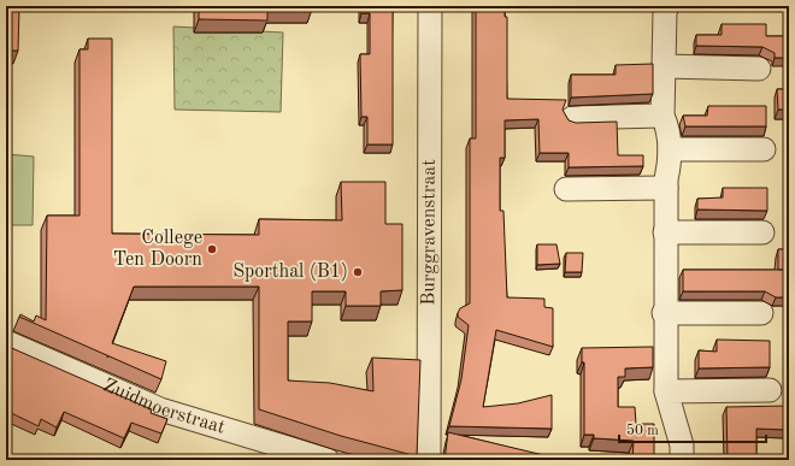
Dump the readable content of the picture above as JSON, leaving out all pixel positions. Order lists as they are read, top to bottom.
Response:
{
  "streets": {
    "street": ["Burggravenstraat", "Zuidmoerstraat"]
  },
  "places": ["College Ten Doorn", "Sporthal (B1)"],
  "scale_bar": "50 m"
}
